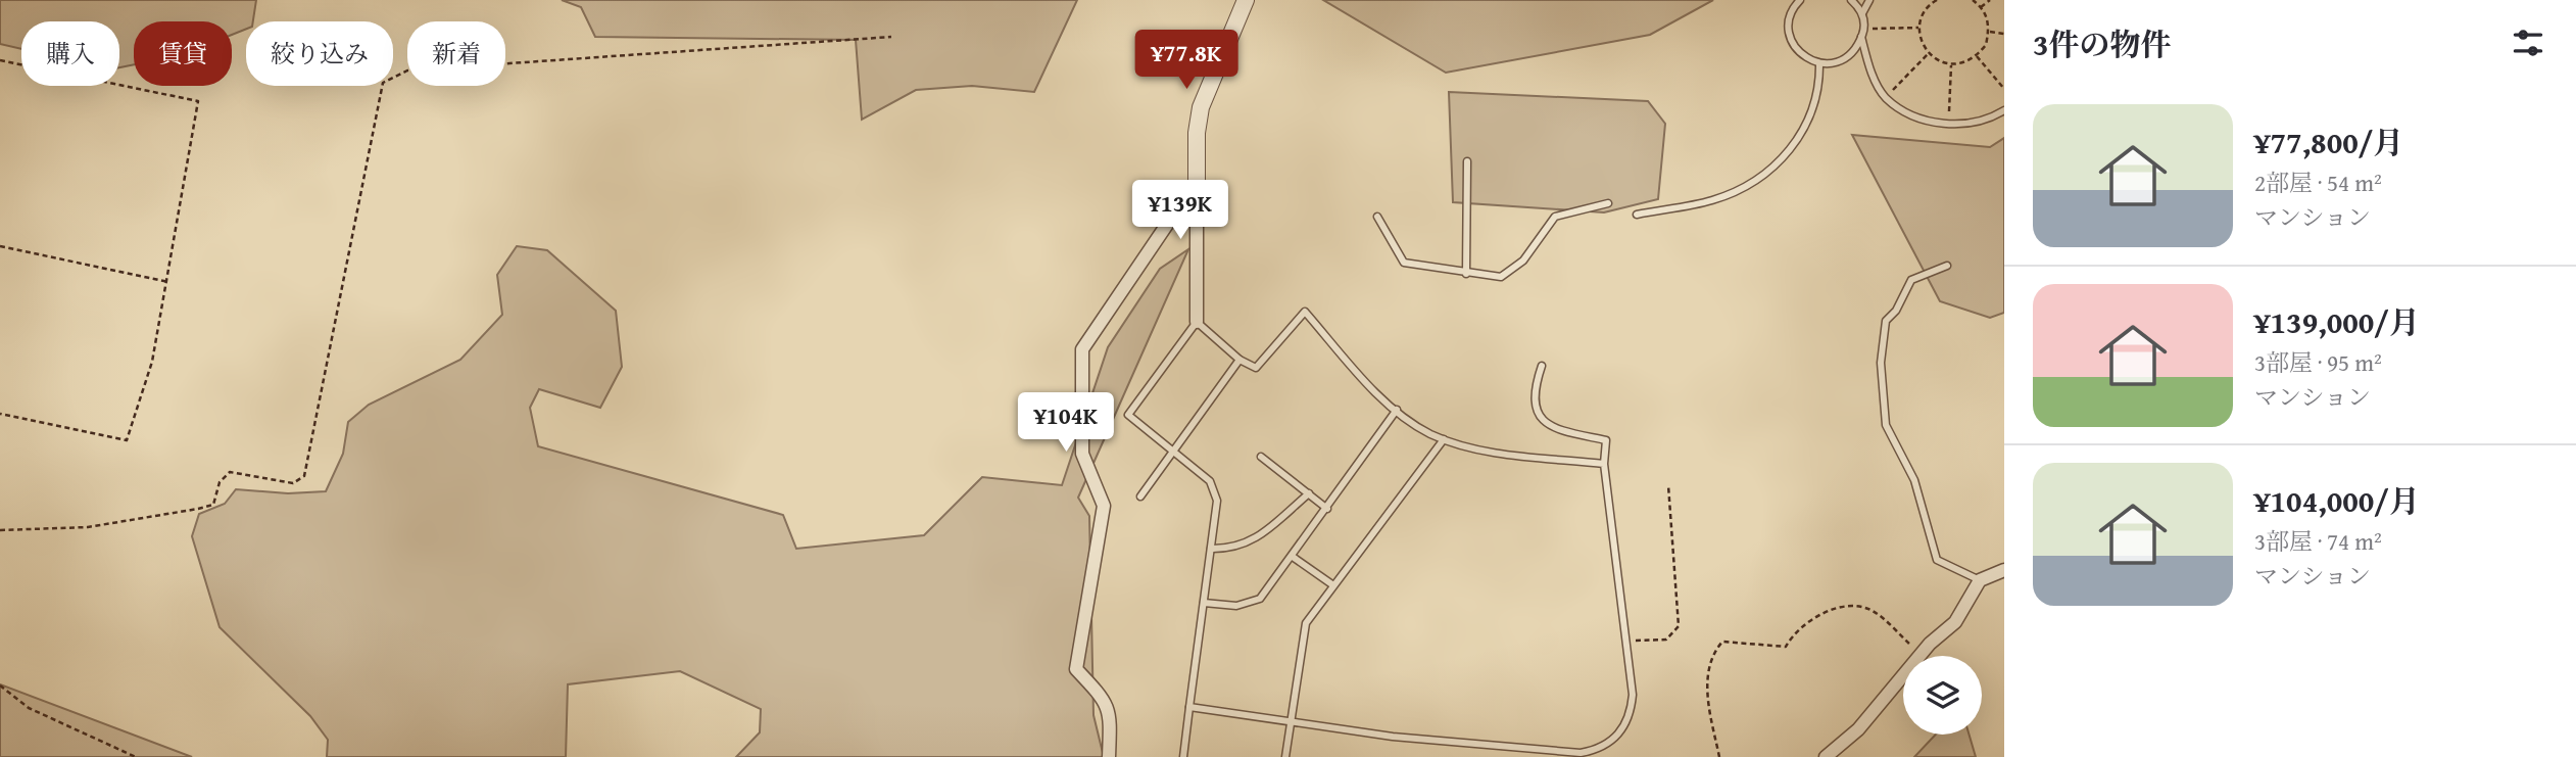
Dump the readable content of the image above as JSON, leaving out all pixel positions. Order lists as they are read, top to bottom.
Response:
{
  "page": {
    "heading": "3件の物件",
    "chip": [
      "購入",
      "賃貸",
      "絞り込み",
      "新着"
    ],
    "price": ["¥77.8K", "¥139K", "¥104K"],
    "list": [
      {
        "name": "¥77,800/月",
        "note": "2部屋 · 54 m² · マンション"
      },
      {
        "name": "¥139,000/月",
        "note": "3部屋 · 95 m² · マンション"
      },
      {
        "name": "¥104,000/月",
        "note": "3部屋 · 74 m² · マンション"
      }
    ]
  }
}
